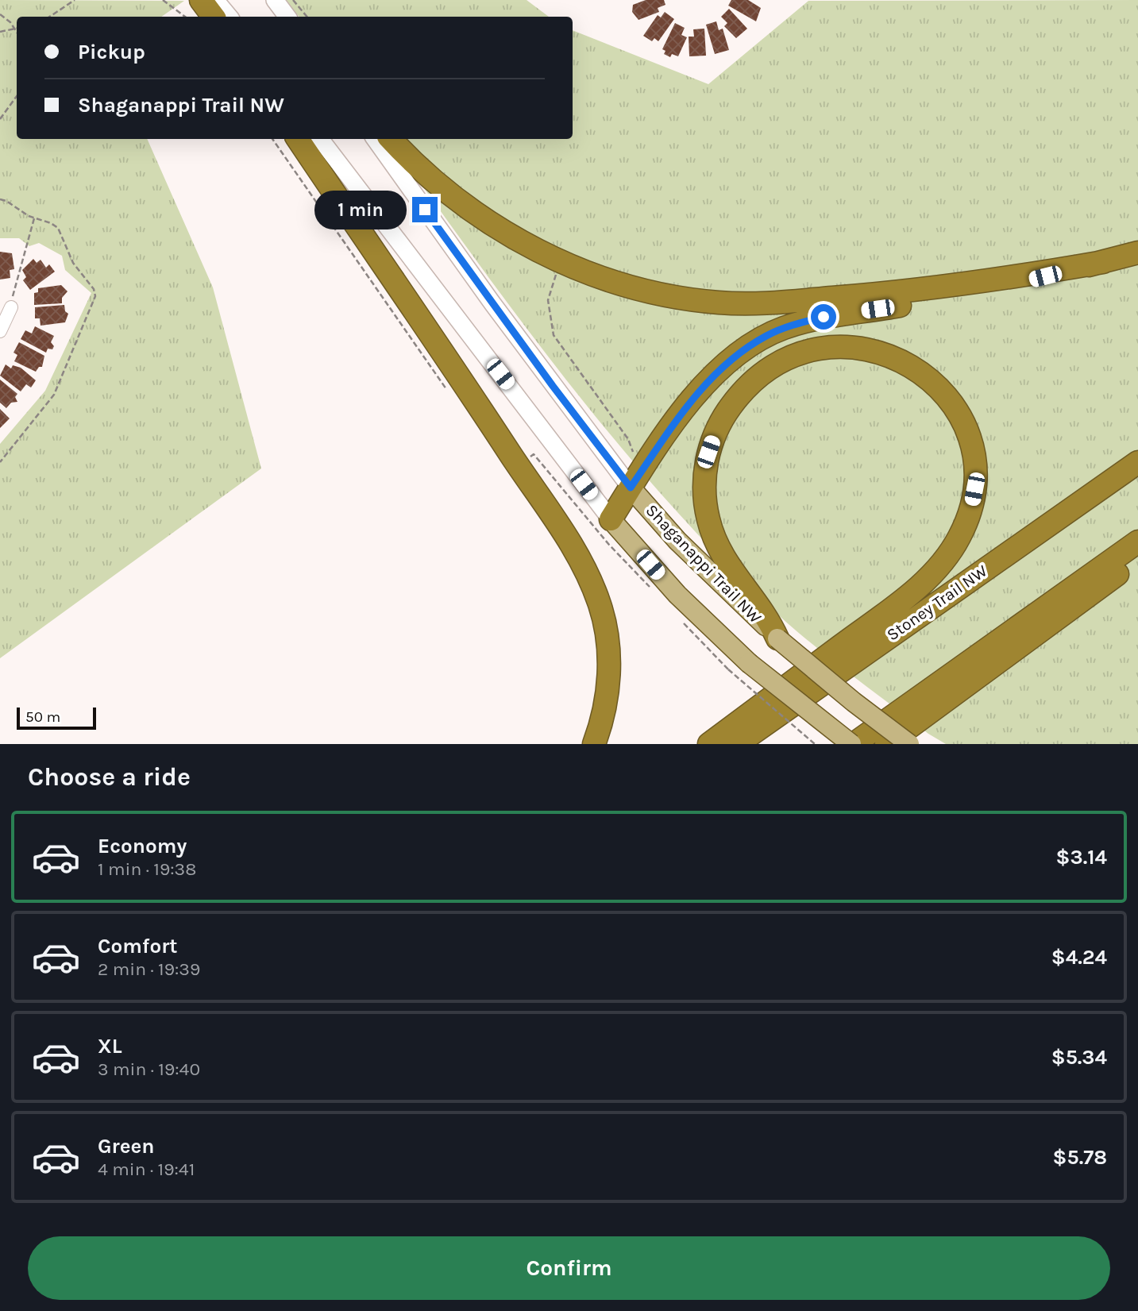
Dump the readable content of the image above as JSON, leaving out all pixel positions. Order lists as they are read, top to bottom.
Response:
{
  "streets": {
    "highway": ["Stoney Trail NW"],
    "main road": ["Shaganappi Trail NW"]
  },
  "scale_bar": "50 m",
  "page": {
    "banner": ["Pickup", "Shaganappi Trail NW"],
    "bubble": "1 min",
    "scale": "50 m",
    "heading": "Choose a ride",
    "list": [
      {
        "name": "Economy",
        "note": "1 min · 19:38",
        "value": "$3.14"
      },
      {
        "name": "Comfort",
        "note": "2 min · 19:39",
        "value": "$4.24"
      },
      {
        "name": "XL",
        "note": "3 min · 19:40",
        "value": "$5.34"
      },
      {
        "name": "Green",
        "note": "4 min · 19:41",
        "value": "$5.78"
      }
    ],
    "buttons": "Confirm"
  }
}
